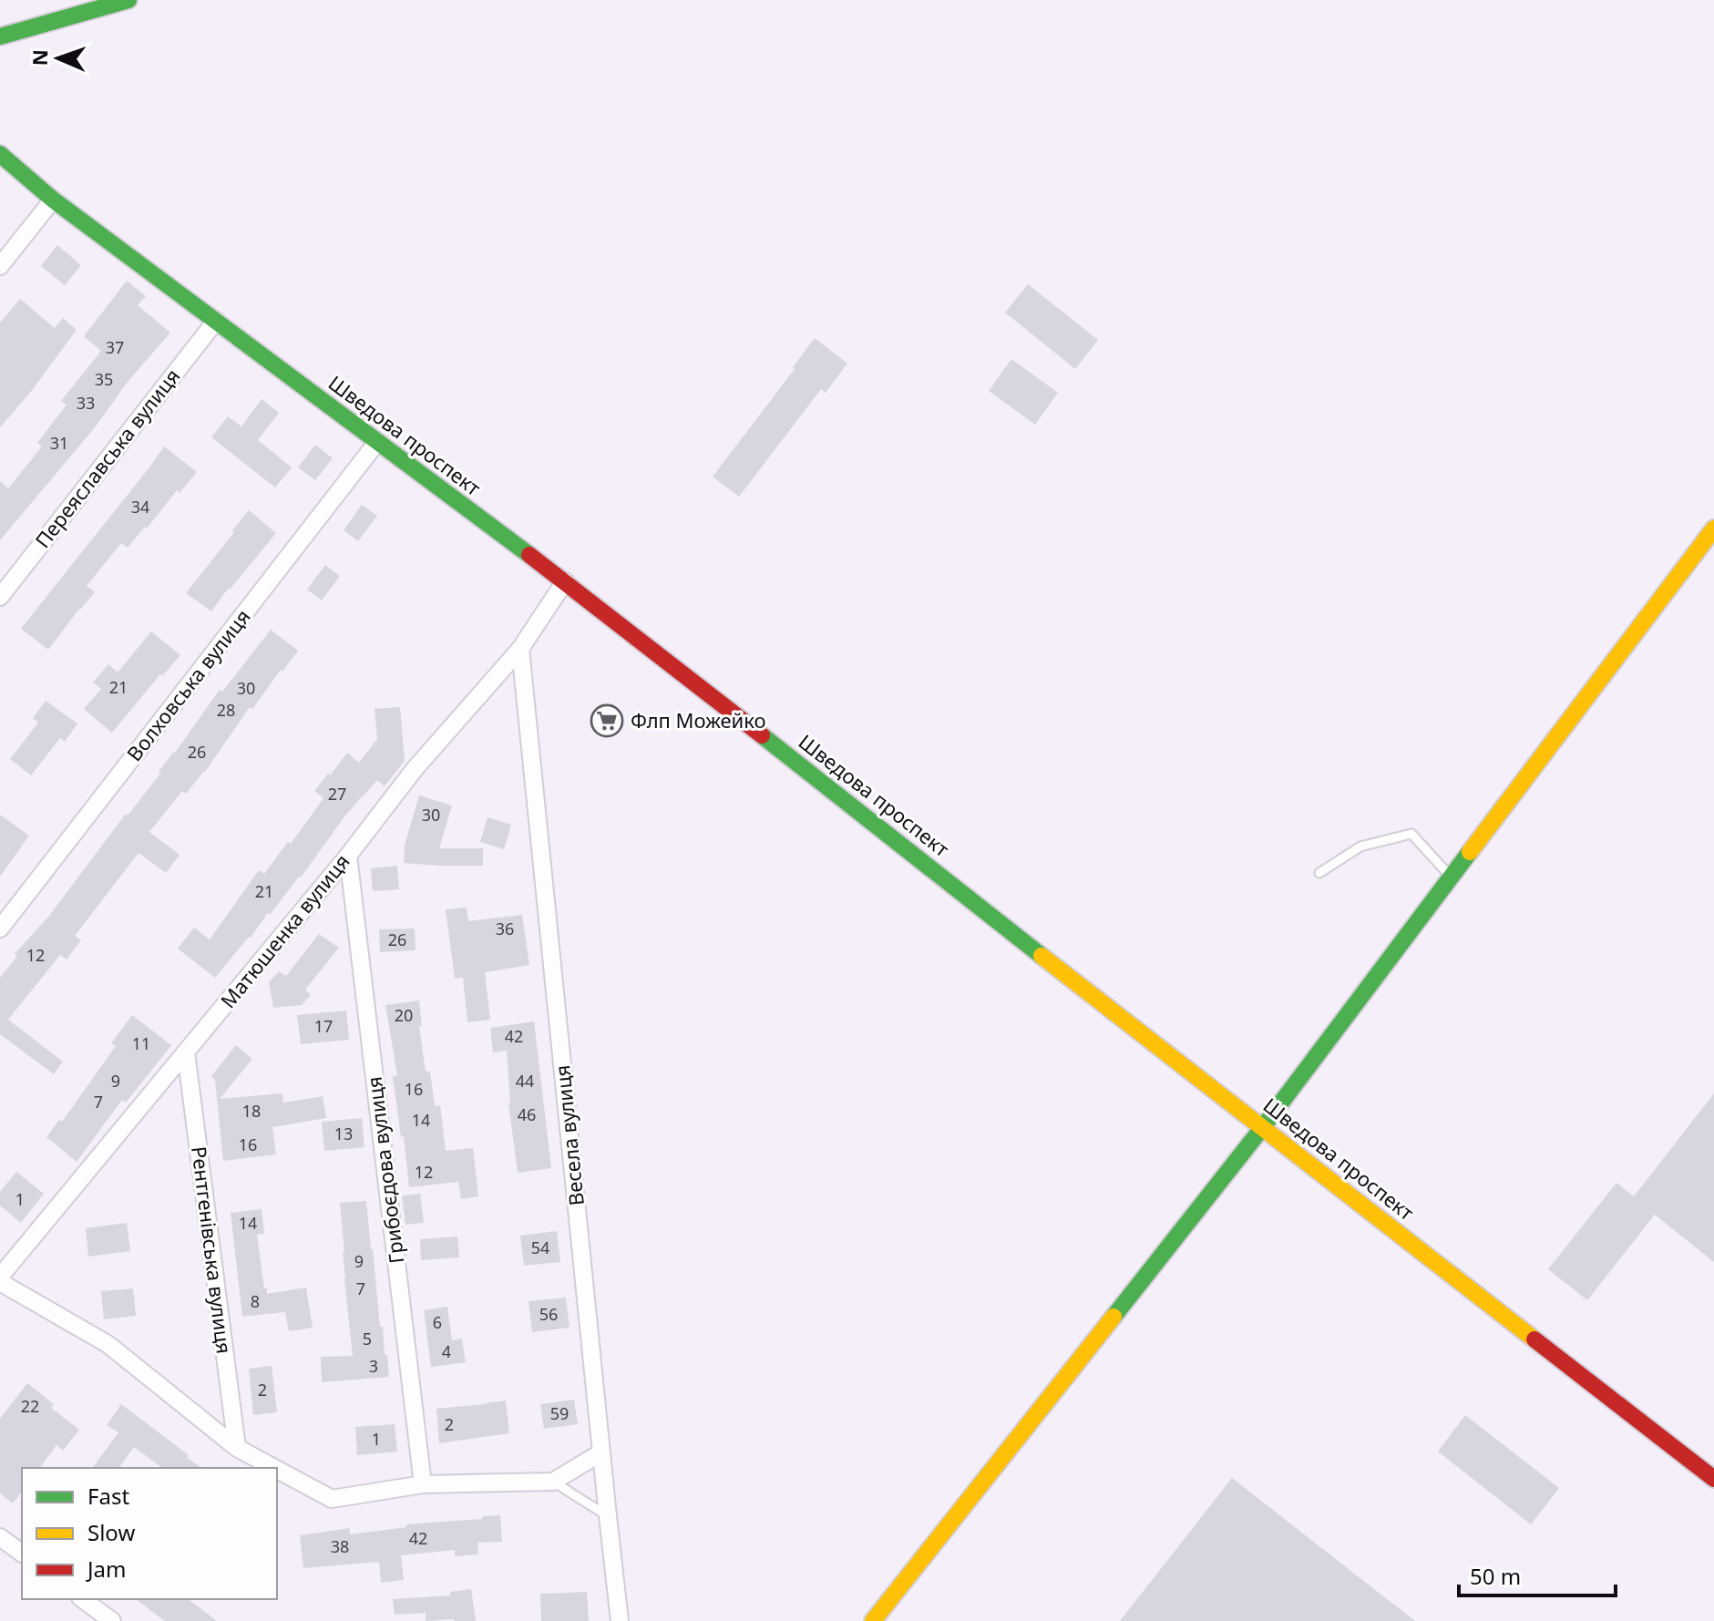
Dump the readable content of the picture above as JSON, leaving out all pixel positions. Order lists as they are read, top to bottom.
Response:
{
  "streets": {
    "street": [
      "Шведова проспект",
      "Переяславська вулиця",
      "Волховська вулиця",
      "Матюшенка вулиця",
      "Весела вулиця",
      "Грибоєдова вулиця",
      "Рентгенівська вулиця"
    ]
  },
  "crossings": [
    ["Шведова проспект", "Переяславська вулиця"],
    ["Шведова проспект", "Волховська вулиця"],
    ["Шведова проспект", "Матюшенка вулиця"],
    ["Матюшенка вулиця", "Весела вулиця"],
    ["Матюшенка вулиця", "Грибоєдова вулиця"],
    ["Матюшенка вулиця", "Рентгенівська вулиця"]
  ],
  "places": {
    "supermarket": ["Флп Можейко"]
  },
  "house_numbers": [
    "37",
    "35",
    "33",
    "31",
    "34",
    "21",
    "30",
    "28",
    "26",
    "27",
    "30",
    "21",
    "36",
    "26",
    "12",
    "20",
    "17",
    "42",
    "11",
    "9",
    "44",
    "16",
    "7",
    "18",
    "46",
    "14",
    "13",
    "16",
    "12",
    "1",
    "14",
    "54",
    "9",
    "7",
    "8",
    "56",
    "6",
    "5",
    "4",
    "3",
    "2",
    "22",
    "59",
    "2",
    "1",
    "42",
    "38"
  ],
  "legend": ["Fast", "Slow", "Jam"],
  "scale_bar": "50 m",
  "north": "left"
}
